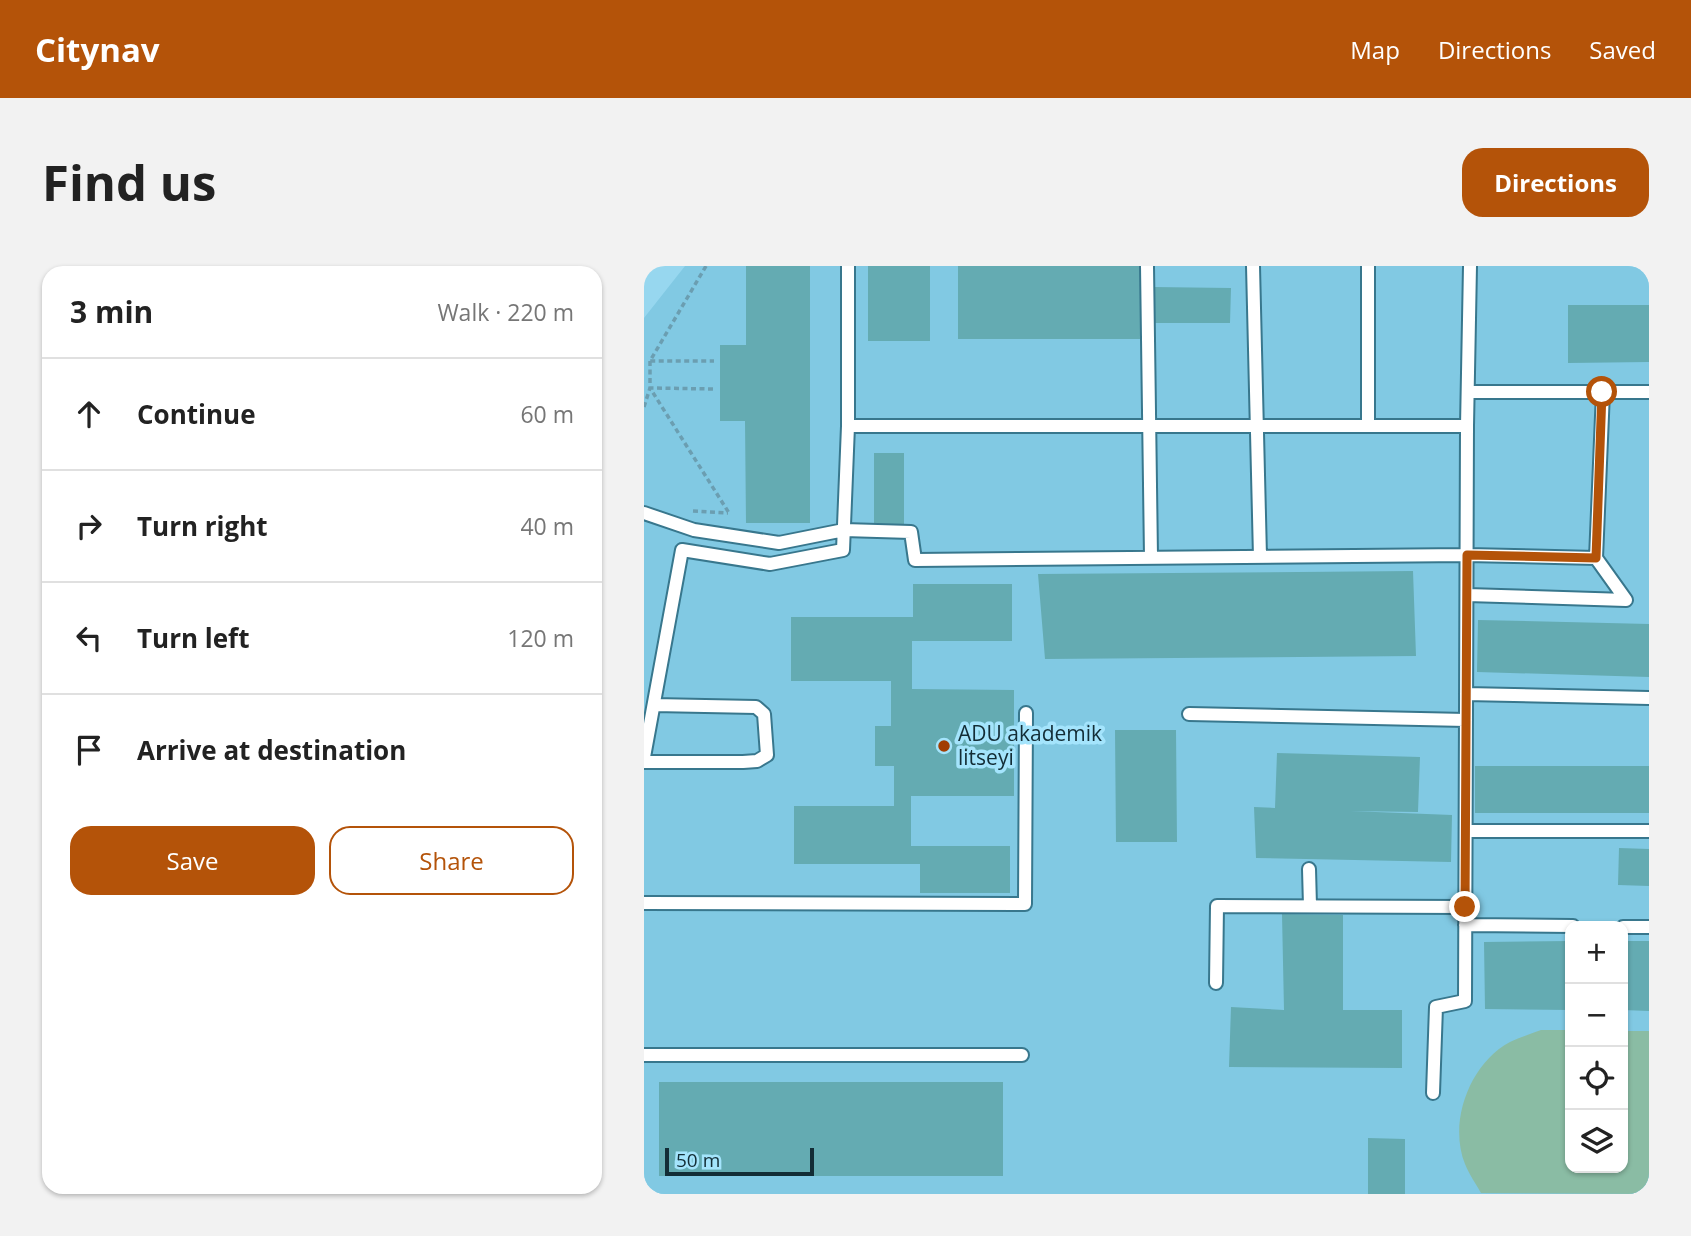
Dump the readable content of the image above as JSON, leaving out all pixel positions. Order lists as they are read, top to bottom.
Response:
{
  "places": ["ADU akademik litseyi"],
  "scale_bar": "50 m",
  "page": {
    "header": "Citynav",
    "nav": ["Map", "Directions", "Saved"],
    "buttons": [
      "Directions",
      ["Save", "Share"]
    ],
    "title": "Find us",
    "heading": ["3 min", "Walk · 220 m"],
    "list": [
      ["Continue", "60 m"],
      ["Turn right", "40 m"],
      ["Turn left", "120 m"],
      "Arrive at destination"
    ],
    "map_buttons": ["+", "−"],
    "scale": "50 m"
  }
}
